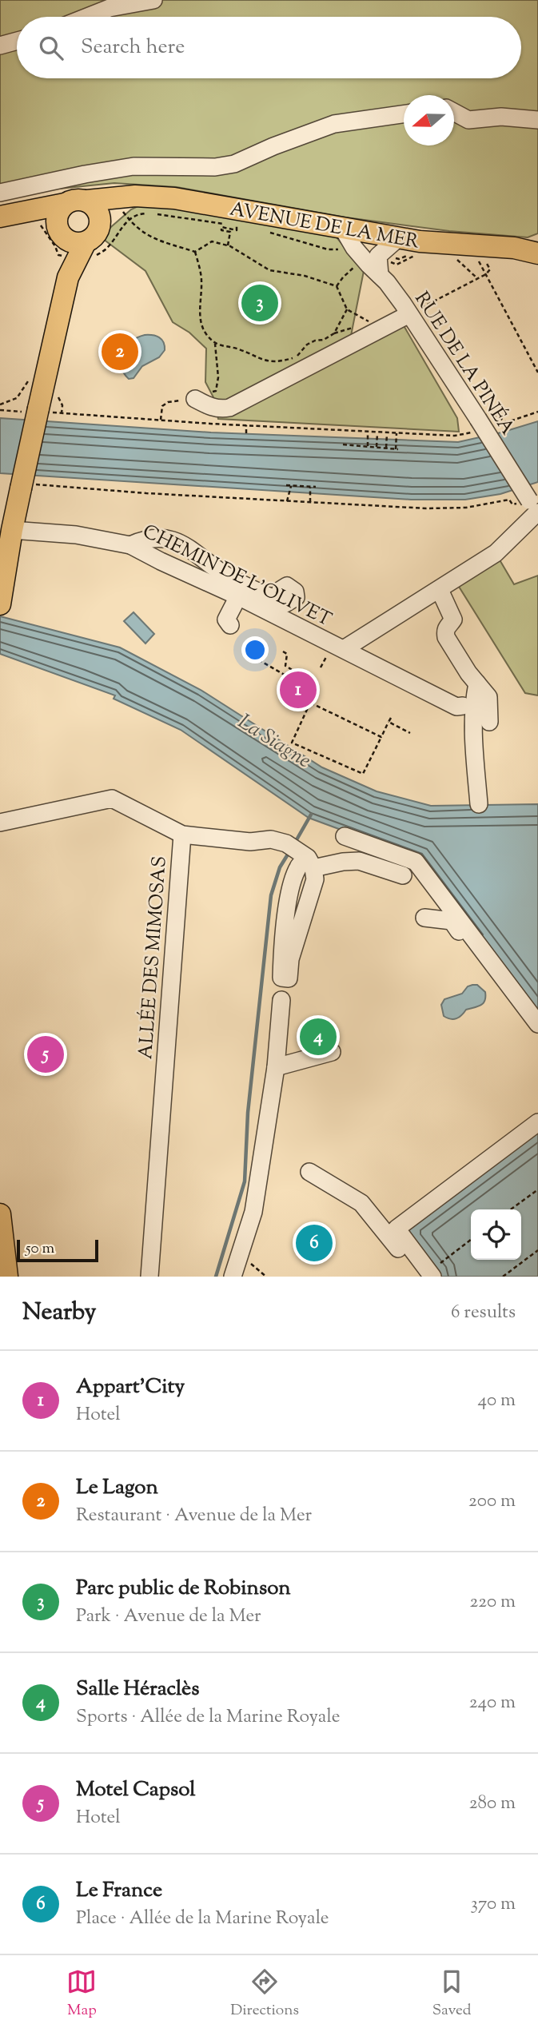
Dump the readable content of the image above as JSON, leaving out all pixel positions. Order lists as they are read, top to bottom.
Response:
{
  "streets": {
    "main road": ["AVENUE DE LA MER"],
    "street": ["RUE DE LA PINÉA", "CHEMIN DE L'OLIVET", "ALLÉE DES MIMOSAS"]
  },
  "crossings": [
    ["AVENUE DE LA MER", "RUE DE LA PINÉA"]
  ],
  "water": ["La Siagne"],
  "scale_bar": "50 m",
  "north": "left",
  "page": {
    "search": "Search here",
    "pins": [
      "3",
      "2",
      "1",
      "4",
      "5",
      "6"
    ],
    "scale": "50 m",
    "heading": ["Nearby", "6 results"],
    "list": [
      {
        "mark": "1",
        "name": "Appart'City",
        "note": "Hotel",
        "value": "40 m"
      },
      {
        "mark": "2",
        "name": "Le Lagon",
        "note": "Restaurant · Avenue de la Mer",
        "value": "200 m"
      },
      {
        "mark": "3",
        "name": "Parc public de Robinson",
        "note": "Park · Avenue de la Mer",
        "value": "220 m"
      },
      {
        "mark": "4",
        "name": "Salle Héraclès",
        "note": "Sports · Allée de la Marine Royale",
        "value": "240 m"
      },
      {
        "mark": "5",
        "name": "Motel Capsol",
        "note": "Hotel",
        "value": "280 m"
      },
      {
        "mark": "6",
        "name": "Le France",
        "note": "Place · Allée de la Marine Royale",
        "value": "370 m"
      }
    ],
    "nav": ["Map", "Directions", "Saved"]
  }
}
